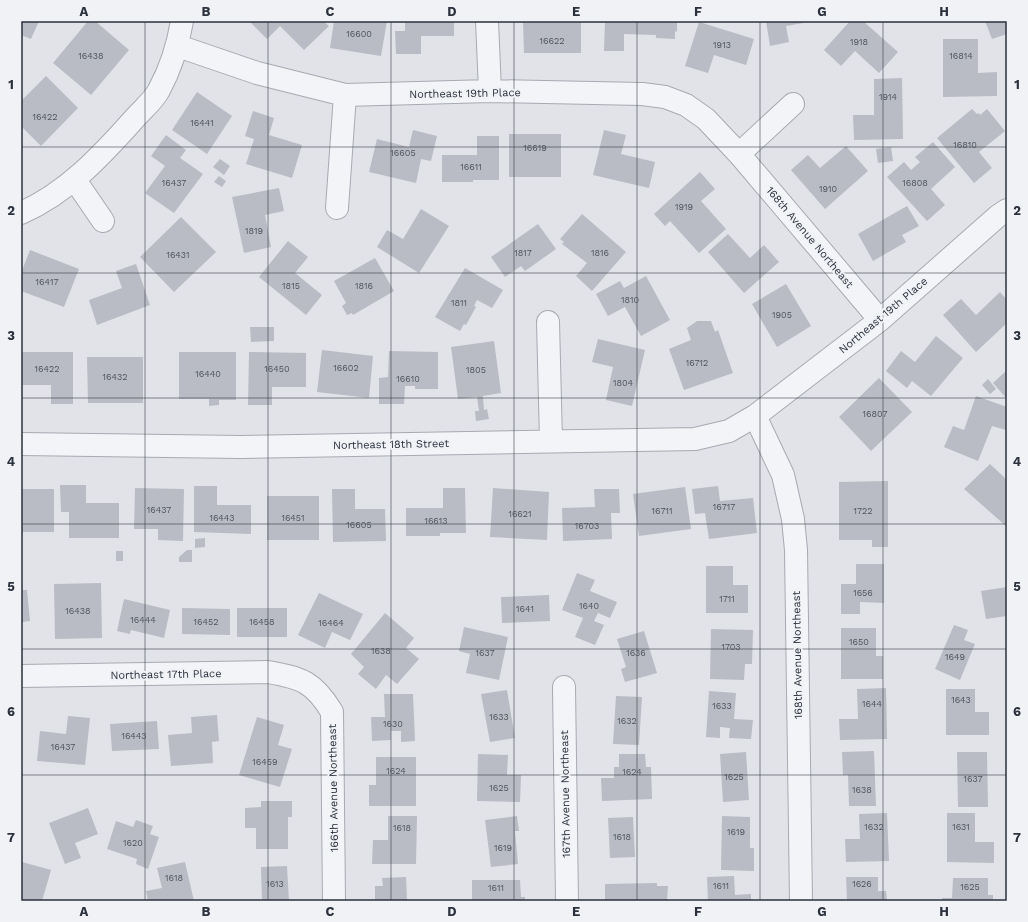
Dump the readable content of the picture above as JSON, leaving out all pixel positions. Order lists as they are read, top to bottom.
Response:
{
  "streets": {
    "street": [
      "Northeast 19th Place",
      "168th Avenue Northeast",
      "Northeast 18th Street",
      "Northeast 17th Place",
      "166th Avenue Northeast",
      "167th Avenue Northeast"
    ]
  },
  "crossings": [
    ["Northeast 19th Place", "168th Avenue Northeast"],
    ["Northeast 19th Place", "Northeast 18th Street"],
    ["168th Avenue Northeast", "Northeast 18th Street"],
    ["Northeast 17th Place", "166th Avenue Northeast"]
  ],
  "house_numbers": [
    "16600",
    "16622",
    "1918",
    "1913",
    "16438",
    "16814",
    "1914",
    "16422",
    "16441",
    "16810",
    "16619",
    "16605",
    "16611",
    "16437",
    "16808",
    "1910",
    "1919",
    "1819",
    "1817",
    "1816",
    "16431",
    "16417",
    "1815",
    "1816",
    "1810",
    "1811",
    "1905",
    "16712",
    "16602",
    "16422",
    "16450",
    "1805",
    "16440",
    "16432",
    "16610",
    "1804",
    "16807",
    "16717",
    "16437",
    "16711",
    "1722",
    "16621",
    "16443",
    "16451",
    "16613",
    "16605",
    "16703",
    "1656",
    "1711",
    "1640",
    "1641",
    "16438",
    "16444",
    "16452",
    "16458",
    "16464",
    "1650",
    "1703",
    "1638",
    "1637",
    "1636",
    "1649",
    "1643",
    "1644",
    "1633",
    "1633",
    "1632",
    "1630",
    "16443",
    "16437",
    "16459",
    "1624",
    "1624",
    "1625",
    "1637",
    "1625",
    "1638",
    "1632",
    "1631",
    "1618",
    "1619",
    "1618",
    "1620",
    "1619",
    "1618",
    "1613",
    "1626",
    "1611",
    "1625",
    "1611"
  ],
  "grid": {
    "columns": [
      "A",
      "B",
      "C",
      "D",
      "E",
      "F",
      "G",
      "H"
    ],
    "rows": [
      "1",
      "2",
      "3",
      "4",
      "5",
      "6",
      "7"
    ]
  }
}
